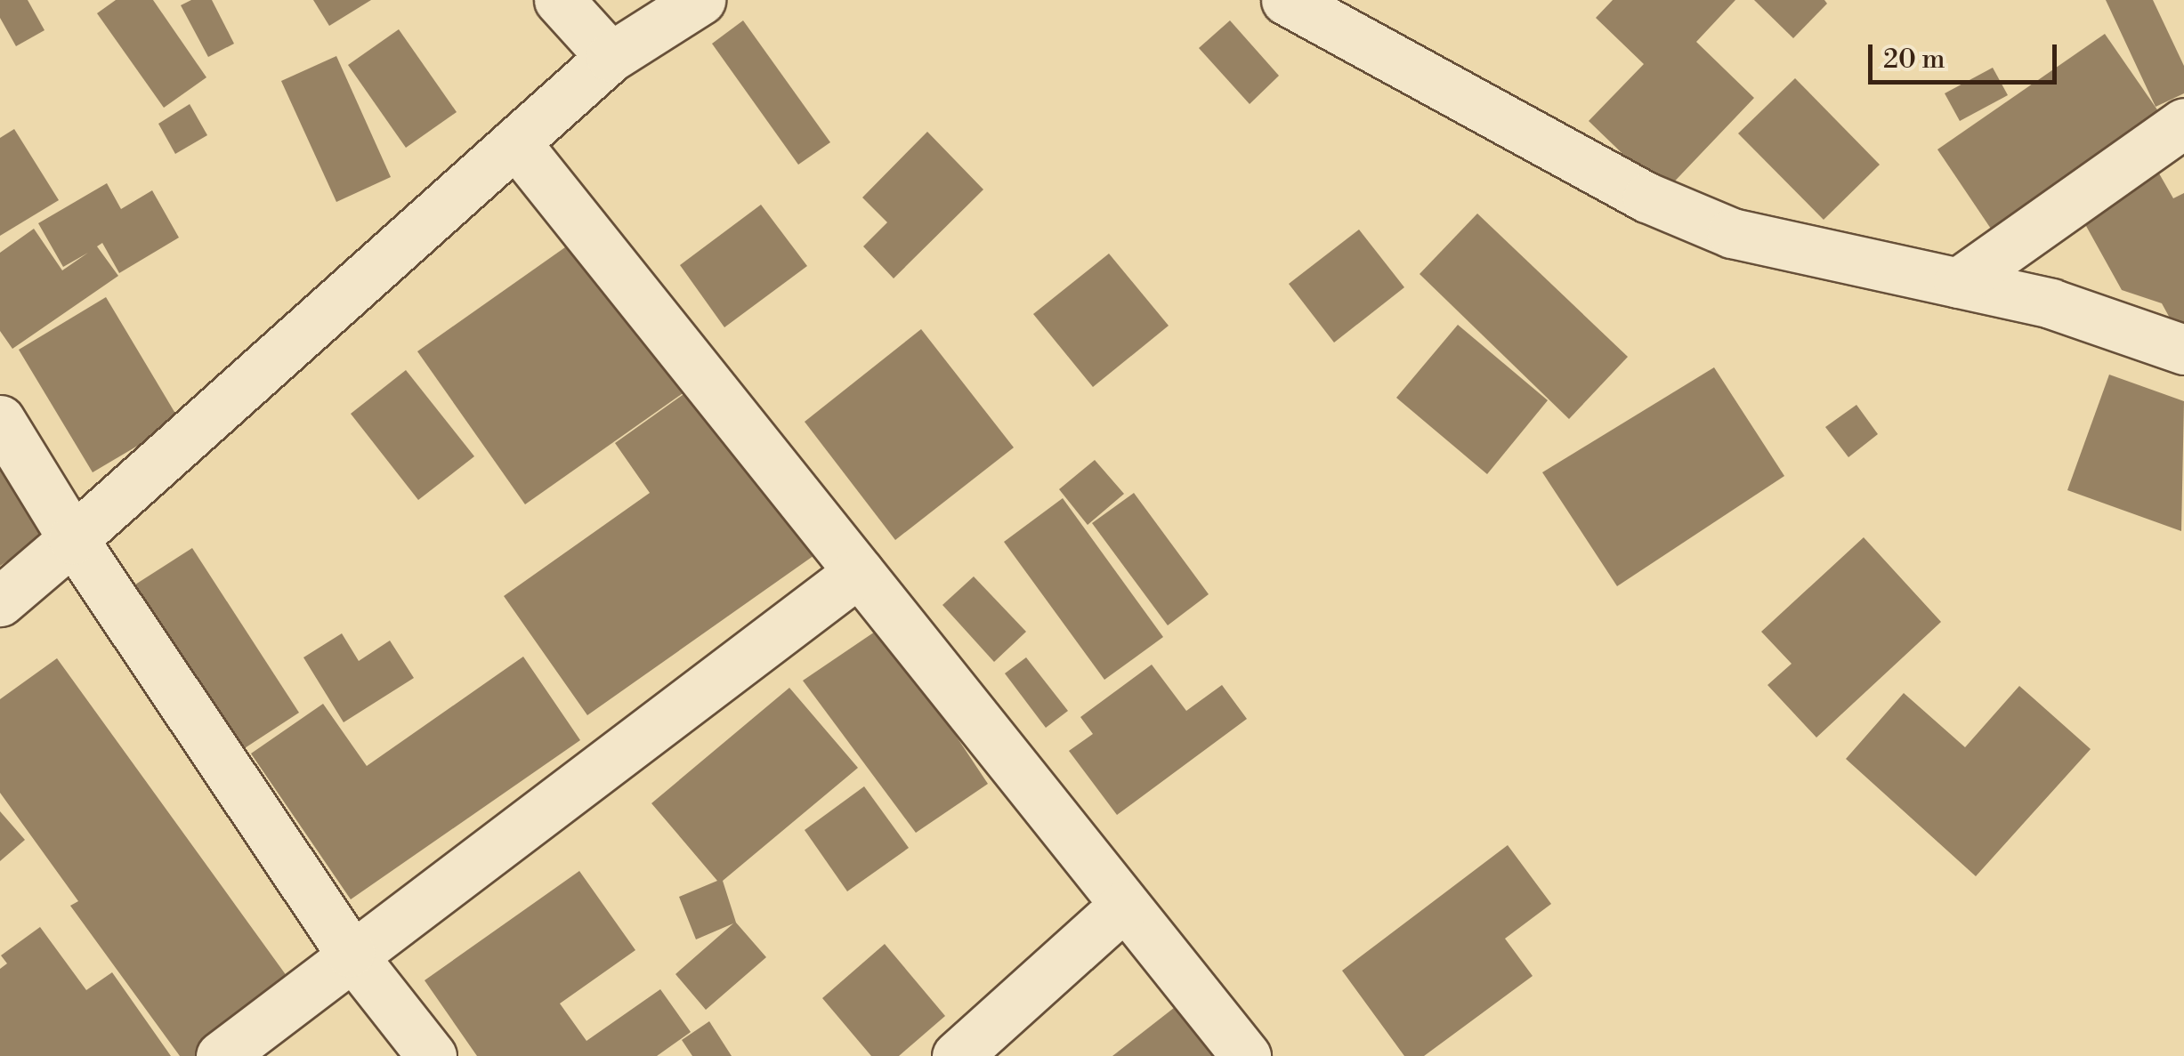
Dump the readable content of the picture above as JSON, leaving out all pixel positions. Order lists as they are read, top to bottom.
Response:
{
  "scale_bar": "20 m"
}
